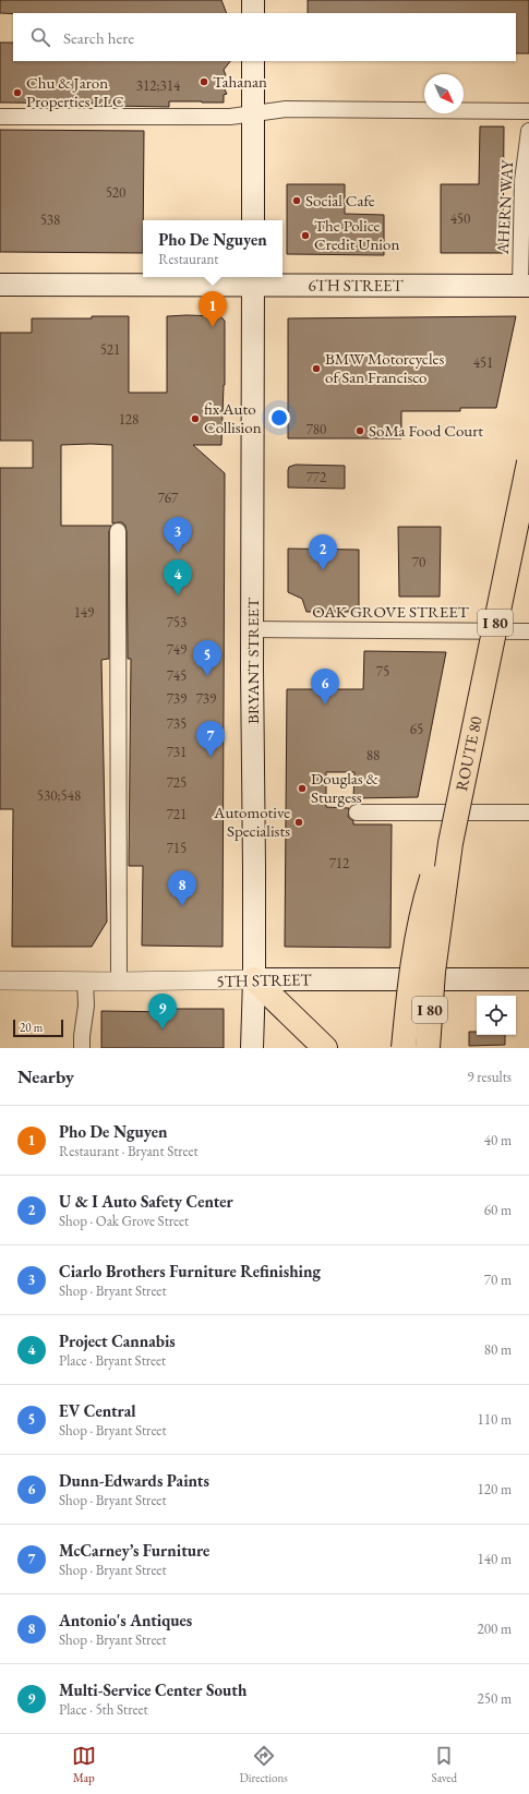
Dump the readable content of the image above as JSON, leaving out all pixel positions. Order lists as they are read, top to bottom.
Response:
{
  "streets": {
    "highway": ["I 80", "ROUTE 80"],
    "main road": ["6TH STREET", "BRYANT STREET", "5TH STREET"],
    "street": ["AHERN WAY", "OAK GROVE STREET"]
  },
  "crossings": [
    ["AHERN WAY", "6TH STREET"],
    ["6TH STREET", "BRYANT STREET"],
    ["OAK GROVE STREET", "BRYANT STREET"],
    ["BRYANT STREET", "5TH STREET"]
  ],
  "places": [
    "Tahanan",
    "Chu & Jaron Properties LLC",
    "Social Cafe",
    "The Police Credit Union",
    "BMW Motorcycles of San Francisco",
    "fix Auto Collision",
    "SoMa Food Court",
    "Douglas & Sturgess",
    "Automotive Specialists"
  ],
  "house_numbers": [
    "312;314",
    "520",
    "450",
    "538",
    "521",
    "451",
    "128",
    "780",
    "772",
    "767",
    "70",
    "149",
    "753",
    "749",
    "75",
    "745",
    "739",
    "739",
    "735",
    "65",
    "731",
    "88",
    "725",
    "530;548",
    "721",
    "715",
    "712"
  ],
  "scale_bar": "20 m",
  "north": "bottom right",
  "page": {
    "search": "Search here",
    "popup": ["Pho De Nguyen", "Restaurant"],
    "pins": [
      "1",
      "3",
      "2",
      "4",
      "5",
      "6",
      "7",
      "8",
      "9"
    ],
    "scale": "20 m",
    "heading": ["Nearby", "9 results"],
    "list": [
      {
        "mark": "1",
        "name": "Pho De Nguyen",
        "note": "Restaurant · Bryant Street",
        "value": "40 m"
      },
      {
        "mark": "2",
        "name": "U & I Auto Safety Center",
        "note": "Shop · Oak Grove Street",
        "value": "60 m"
      },
      {
        "mark": "3",
        "name": "Ciarlo Brothers Furniture Refinishing",
        "note": "Shop · Bryant Street",
        "value": "70 m"
      },
      {
        "mark": "4",
        "name": "Project Cannabis",
        "note": "Place · Bryant Street",
        "value": "80 m"
      },
      {
        "mark": "5",
        "name": "EV Central",
        "note": "Shop · Bryant Street",
        "value": "110 m"
      },
      {
        "mark": "6",
        "name": "Dunn-Edwards Paints",
        "note": "Shop · Bryant Street",
        "value": "120 m"
      },
      {
        "mark": "7",
        "name": "McCarney’s Furniture",
        "note": "Shop · Bryant Street",
        "value": "140 m"
      },
      {
        "mark": "8",
        "name": "Antonio's Antiques",
        "note": "Shop · Bryant Street",
        "value": "200 m"
      },
      {
        "mark": "9",
        "name": "Multi-Service Center South",
        "note": "Place · 5th Street",
        "value": "250 m"
      }
    ],
    "nav": ["Map", "Directions", "Saved"]
  }
}
